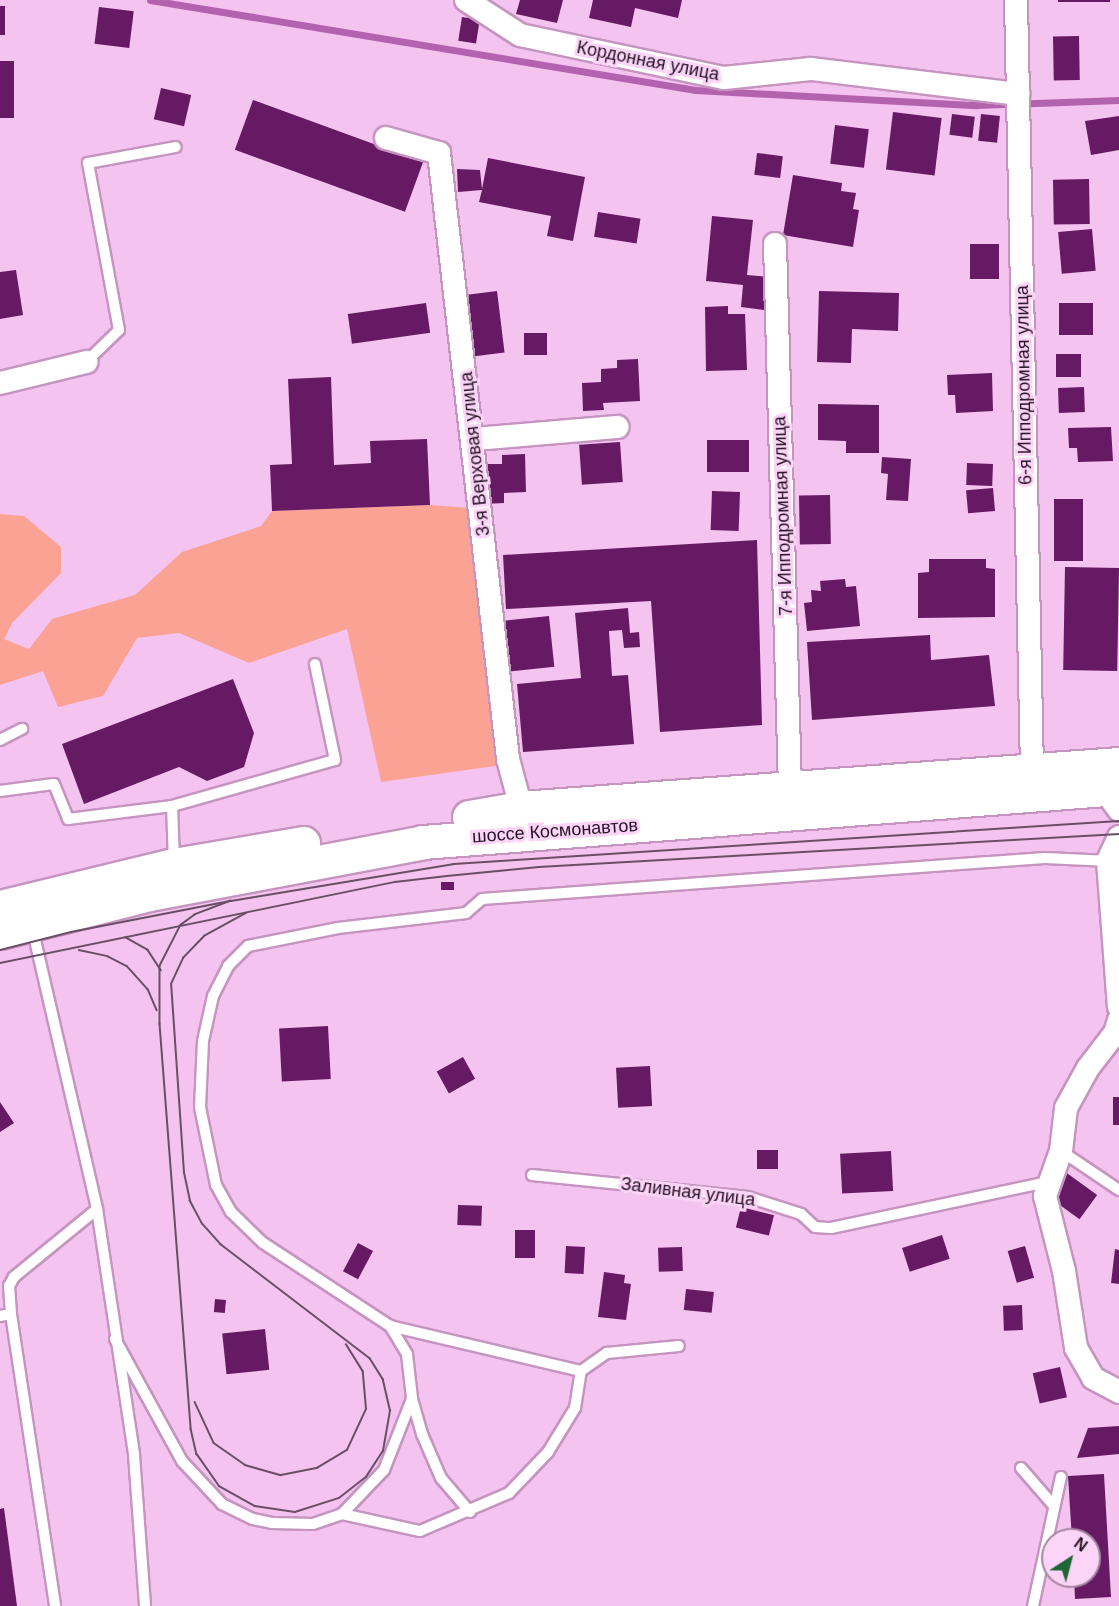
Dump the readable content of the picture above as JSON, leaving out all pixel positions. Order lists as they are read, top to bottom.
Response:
{
  "streets": {
    "main road": ["шоссе Космонавтов"],
    "street": [
      "Кордонная улица",
      "6-я Ипподромная улица",
      "3-я Верховая улица",
      "7-я Ипподромная улица"
    ],
    "lane": ["Заливная улица"]
  },
  "crossings": [
    ["Кордонная улица", "6-я Ипподромная улица"],
    ["6-я Ипподромная улица", "шоссе Космонавтов"],
    ["3-я Верховая улица", "шоссе Космонавтов"],
    ["7-я Ипподромная улица", "шоссе Космонавтов"]
  ],
  "north": "top right"
}
